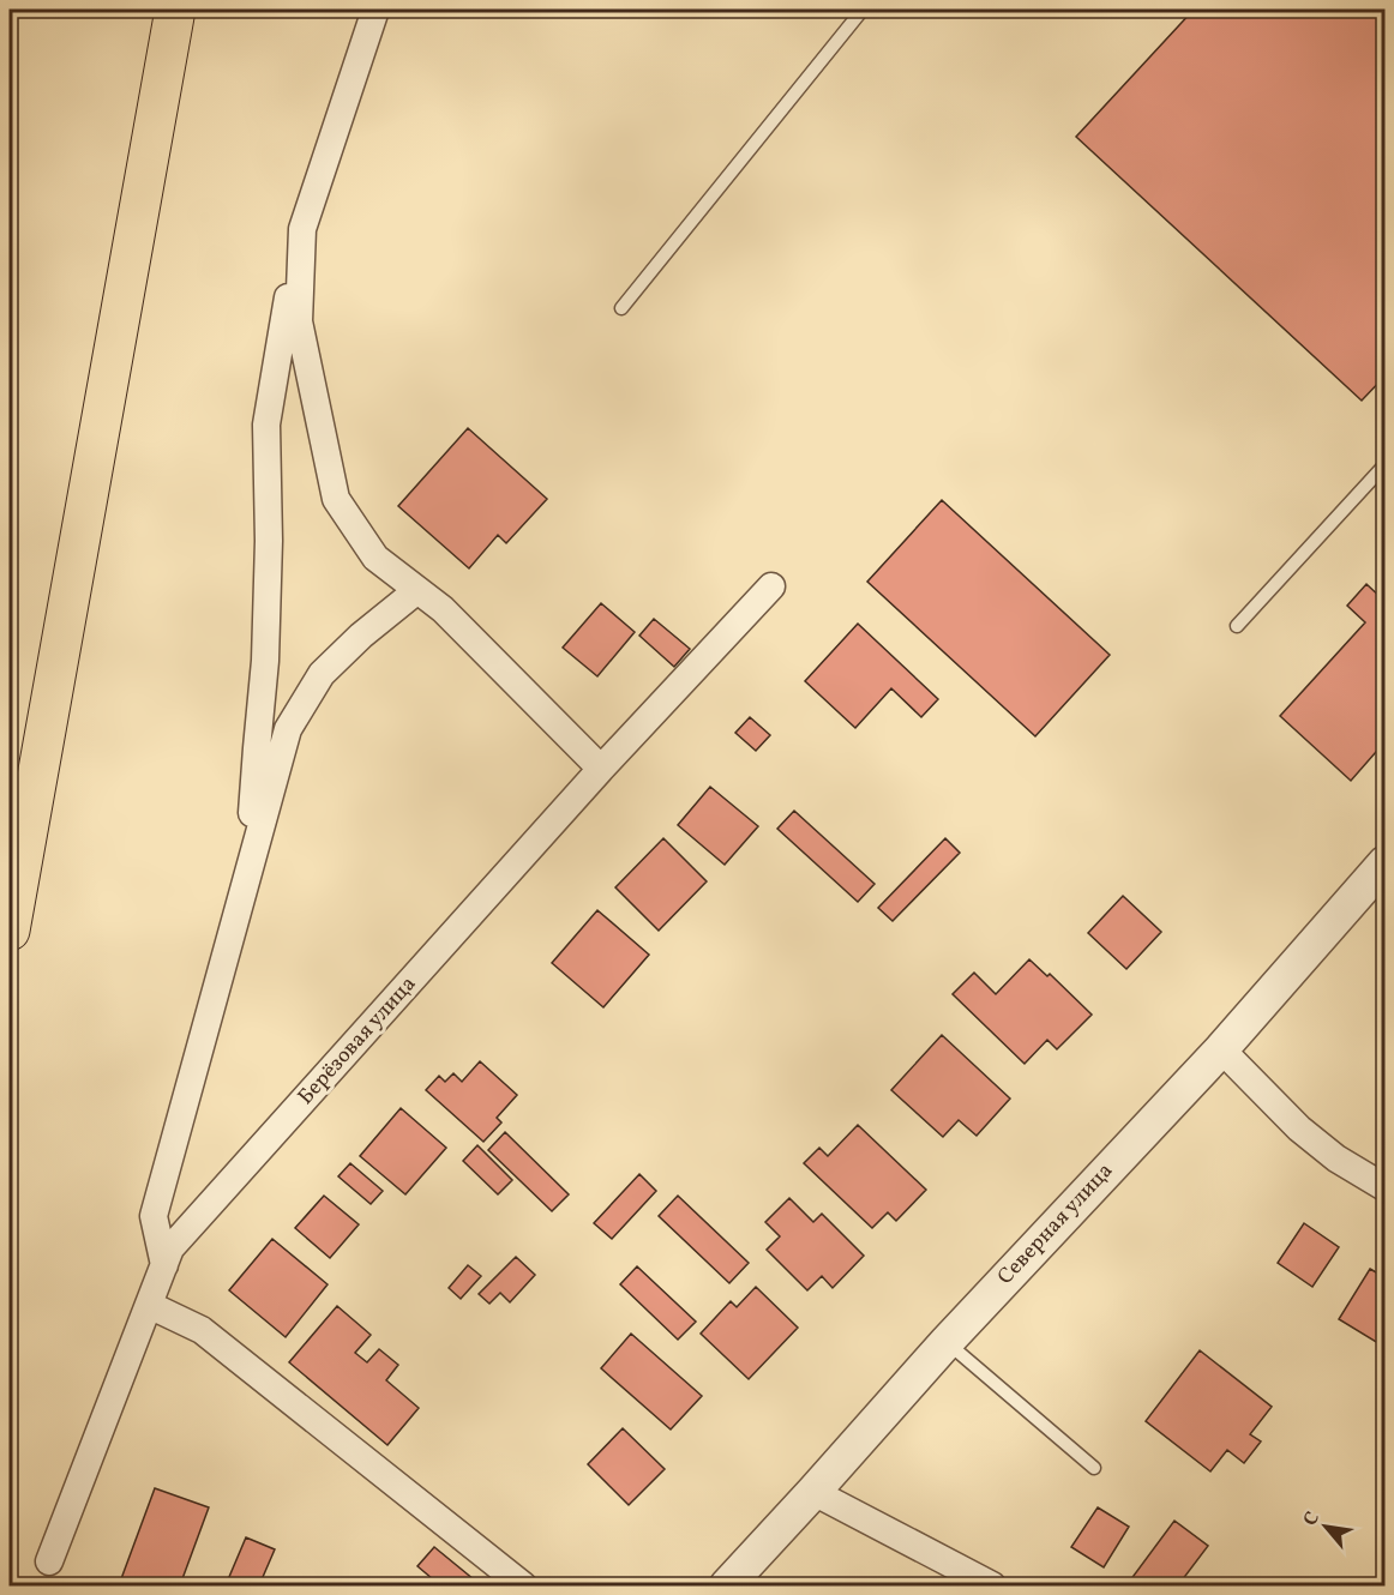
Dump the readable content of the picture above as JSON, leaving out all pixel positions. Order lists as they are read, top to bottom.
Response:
{
  "streets": {
    "street": ["Берёзовая улица", "Северная улица"]
  },
  "north": "top left"
}
